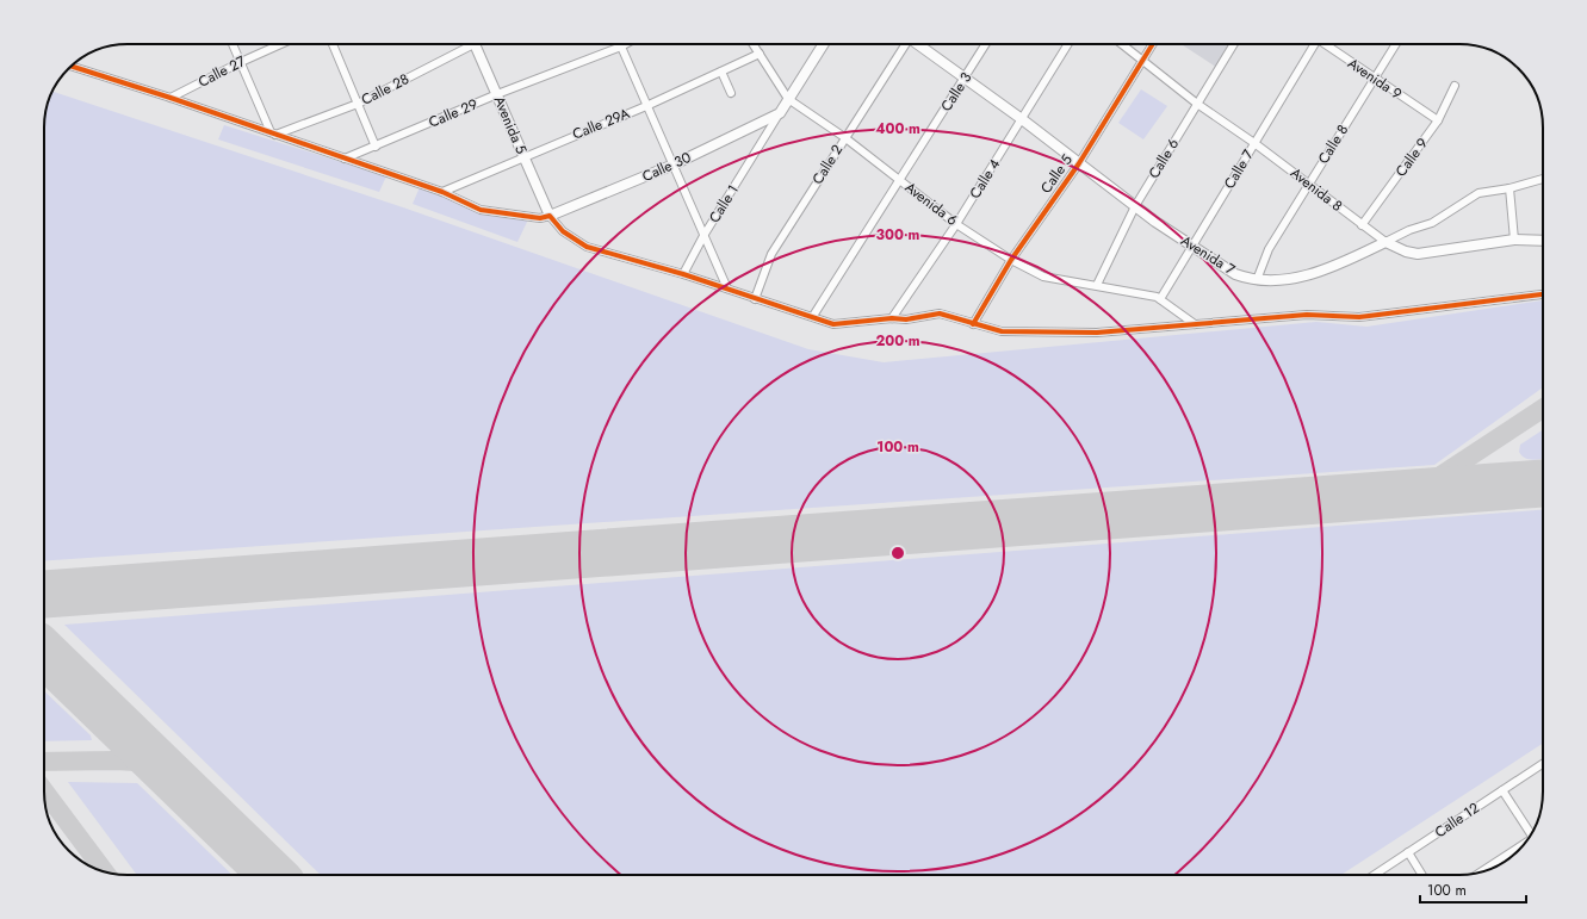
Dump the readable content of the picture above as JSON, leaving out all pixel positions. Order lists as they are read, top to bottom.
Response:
{
  "streets": {
    "street": [
      "Calle 27",
      "Avenida 9",
      "Calle 28",
      "Calle 3",
      "Calle 29",
      "Calle 29A",
      "Avenida 5",
      "Calle 8",
      "Calle 9",
      "Calle 6",
      "Calle 2",
      "Calle 30",
      "Calle 7",
      "Calle 5",
      "Calle 4",
      "Avenida 8",
      "Calle 1",
      "Avenida 6",
      "Avenida 7",
      "Calle 12"
    ]
  },
  "crossings": [
    ["Avenida 9", "Calle 8"],
    ["Avenida 9", "Calle 9"],
    ["Calle 3", "Avenida 6"],
    ["Calle 3", "Avenida 7"],
    ["Calle 29", "Avenida 5"],
    ["Calle 29A", "Avenida 5"],
    ["Calle 29A", "Avenida 6"],
    ["Avenida 5", "Calle 30"],
    ["Calle 8", "Avenida 8"],
    ["Calle 8", "Avenida 7"],
    ["Calle 9", "Avenida 8"],
    ["Calle 6", "Avenida 8"],
    ["Calle 6", "Avenida 6"],
    ["Calle 6", "Avenida 7"],
    ["Calle 2", "Avenida 6"],
    ["Calle 30", "Calle 1"],
    ["Calle 7", "Avenida 8"],
    ["Calle 7", "Avenida 6"],
    ["Calle 7", "Avenida 7"],
    ["Calle 5", "Avenida 8"],
    ["Calle 5", "Avenida 6"],
    ["Calle 5", "Avenida 7"],
    ["Calle 4", "Avenida 6"],
    ["Calle 4", "Avenida 7"],
    ["Avenida 8", "Avenida 7"],
    ["Calle 1", "Avenida 6"]
  ],
  "scale_bar": "100 m",
  "rings": [
    "400 m",
    "300 m",
    "200 m",
    "100 m"
  ]
}
